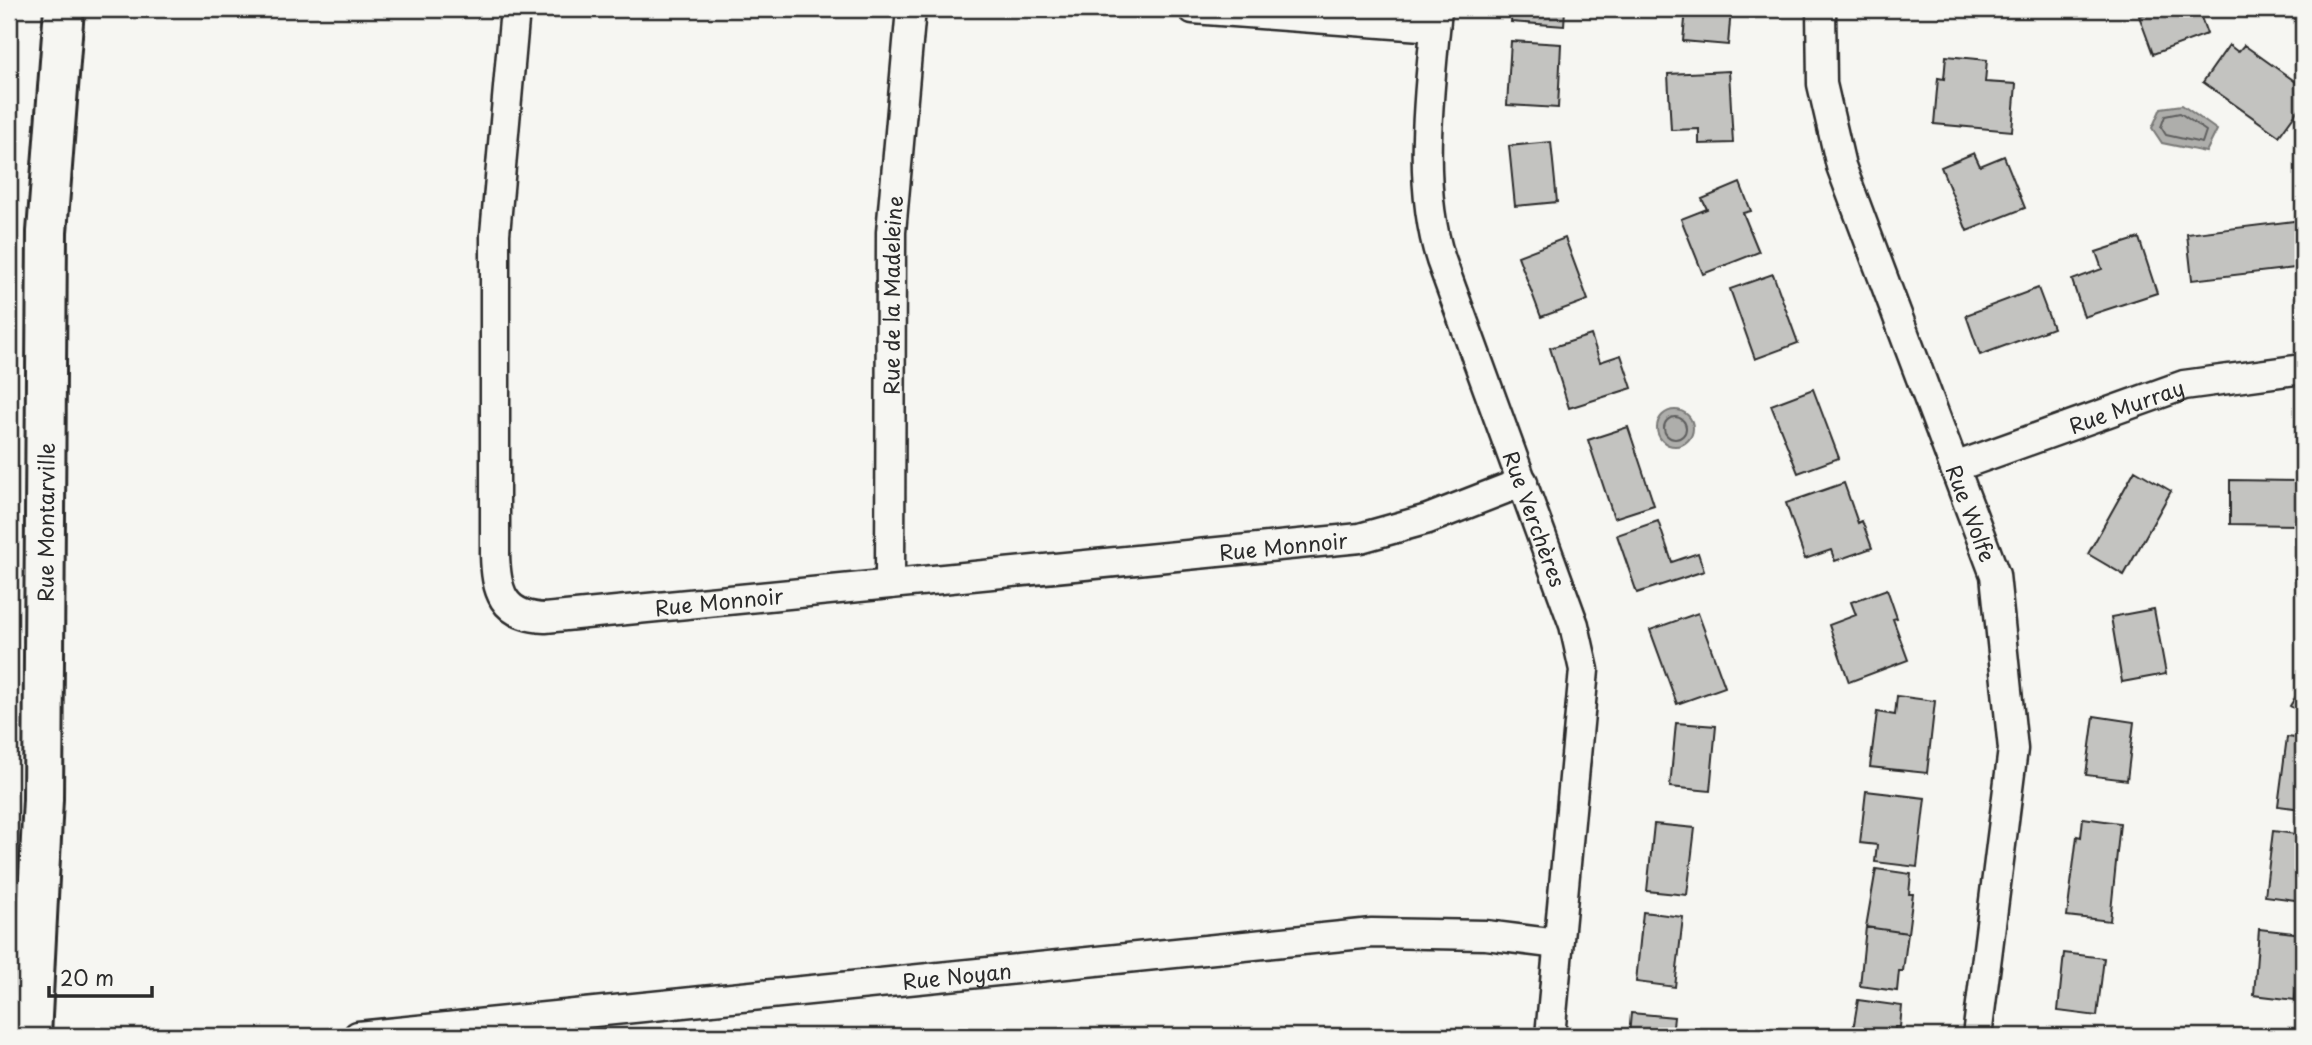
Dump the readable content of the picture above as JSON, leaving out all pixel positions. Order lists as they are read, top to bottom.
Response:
{
  "streets": {
    "street": [
      "Rue de la Madeleine",
      "Rue Murray",
      "Rue Wolfe",
      "Rue Verchères",
      "Rue Montarville",
      "Rue Monnoir",
      "Rue Noyan"
    ]
  },
  "crossings": [
    ["Rue de la Madeleine", "Rue Monnoir"],
    ["Rue Murray", "Rue Wolfe"],
    ["Rue Verchères", "Rue Monnoir"],
    ["Rue Verchères", "Rue Noyan"]
  ],
  "scale_bar": "20 m"
}
